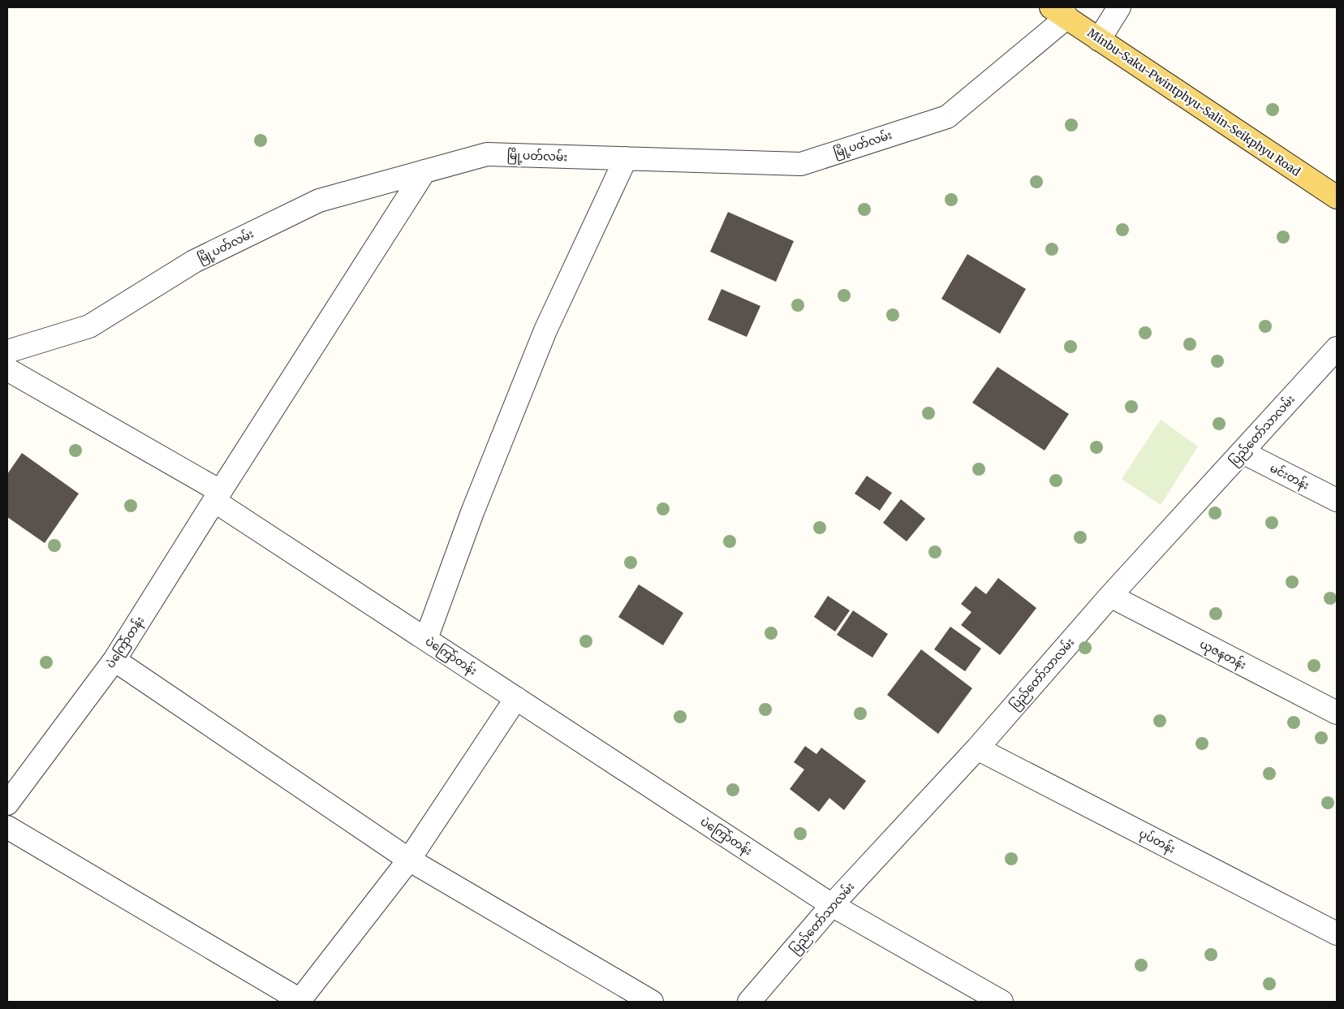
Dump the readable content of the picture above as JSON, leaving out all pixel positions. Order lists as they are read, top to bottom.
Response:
{
  "streets": {
    "main road": ["Minbu-Saku-Pwintphyu-Salin-Seikphyu Road"],
    "street": [
      "မြို့ပတ်လမ်း",
      "ပြည်တော်သာလမ်း",
      "မင်းတန်း",
      "ပဲကြော်တန်း",
      "ယုဇနတန်း",
      "ပုပ်တန်း"
    ]
  },
  "crossings": [
    ["Minbu-Saku-Pwintphyu-Salin-Seikphyu Road", "မြို့ပတ်လမ်း"],
    ["ပြည်တော်သာလမ်း", "မင်းတန်း"],
    ["ပြည်တော်သာလမ်း", "ပဲကြော်တန်း"],
    ["ပြည်တော်သာလမ်း", "ယုဇနတန်း"],
    ["ပြည်တော်သာလမ်း", "ပုပ်တန်း"]
  ]
}
